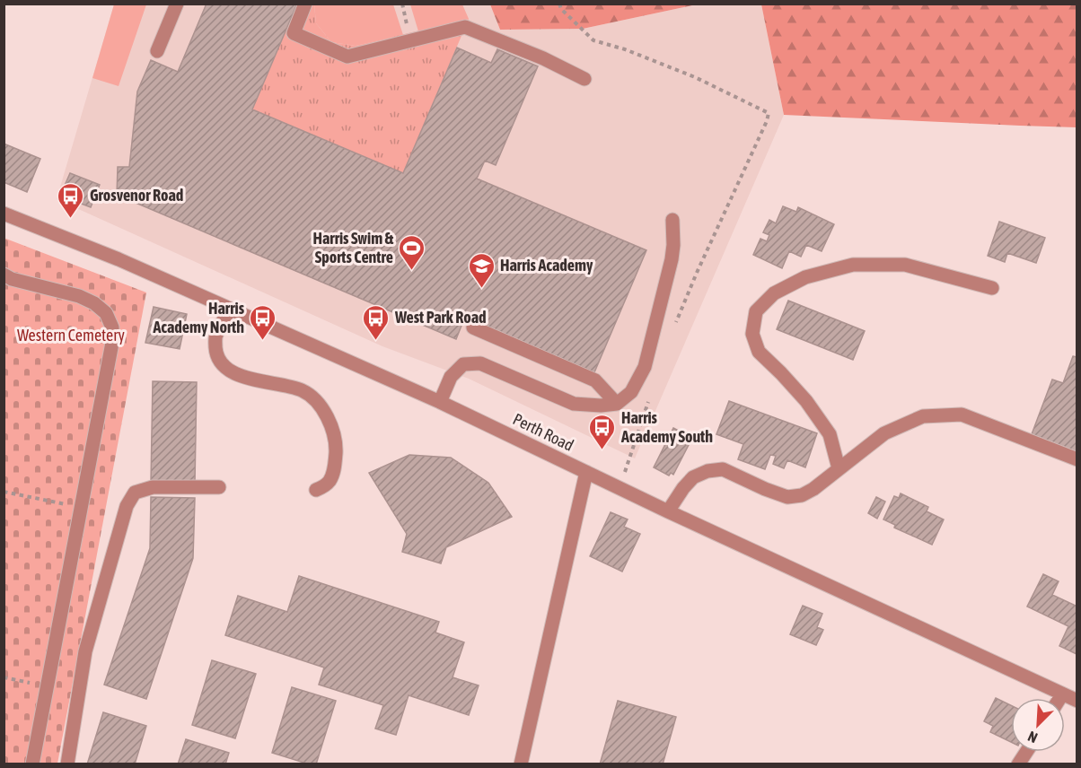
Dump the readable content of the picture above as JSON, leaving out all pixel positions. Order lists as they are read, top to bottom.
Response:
{
  "streets": {
    "street": ["Perth Road"]
  },
  "parks": ["Western Cemetery"],
  "places": {
    "bus stop": [
      "Grosvenor Road",
      "Harris Academy North",
      "West Park Road",
      "Harris Academy South"
    ],
    "sports": ["Harris Swim & Sports Centre"],
    "school or university": ["Harris Academy"]
  },
  "north": "bottom left"
}
